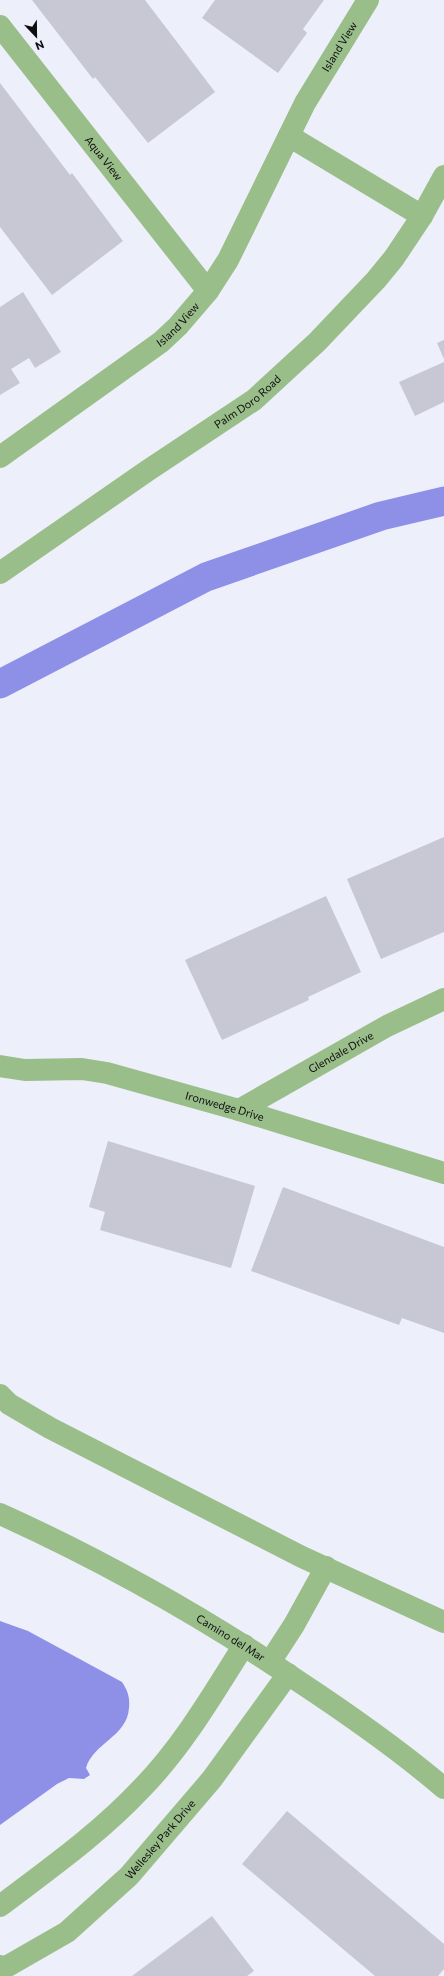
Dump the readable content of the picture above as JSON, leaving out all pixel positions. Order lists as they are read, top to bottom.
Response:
{
  "streets": {
    "street": [
      "Island View",
      "Aqua View",
      "Palm Doro Road",
      "Glendale Drive",
      "Ironwedge Drive",
      "Camino del Mar",
      "Wellesley Park Drive"
    ]
  },
  "crossings": [
    ["Island View", "Aqua View"],
    ["Glendale Drive", "Ironwedge Drive"],
    ["Camino del Mar", "Wellesley Park Drive"]
  ],
  "north": "bottom"
}
